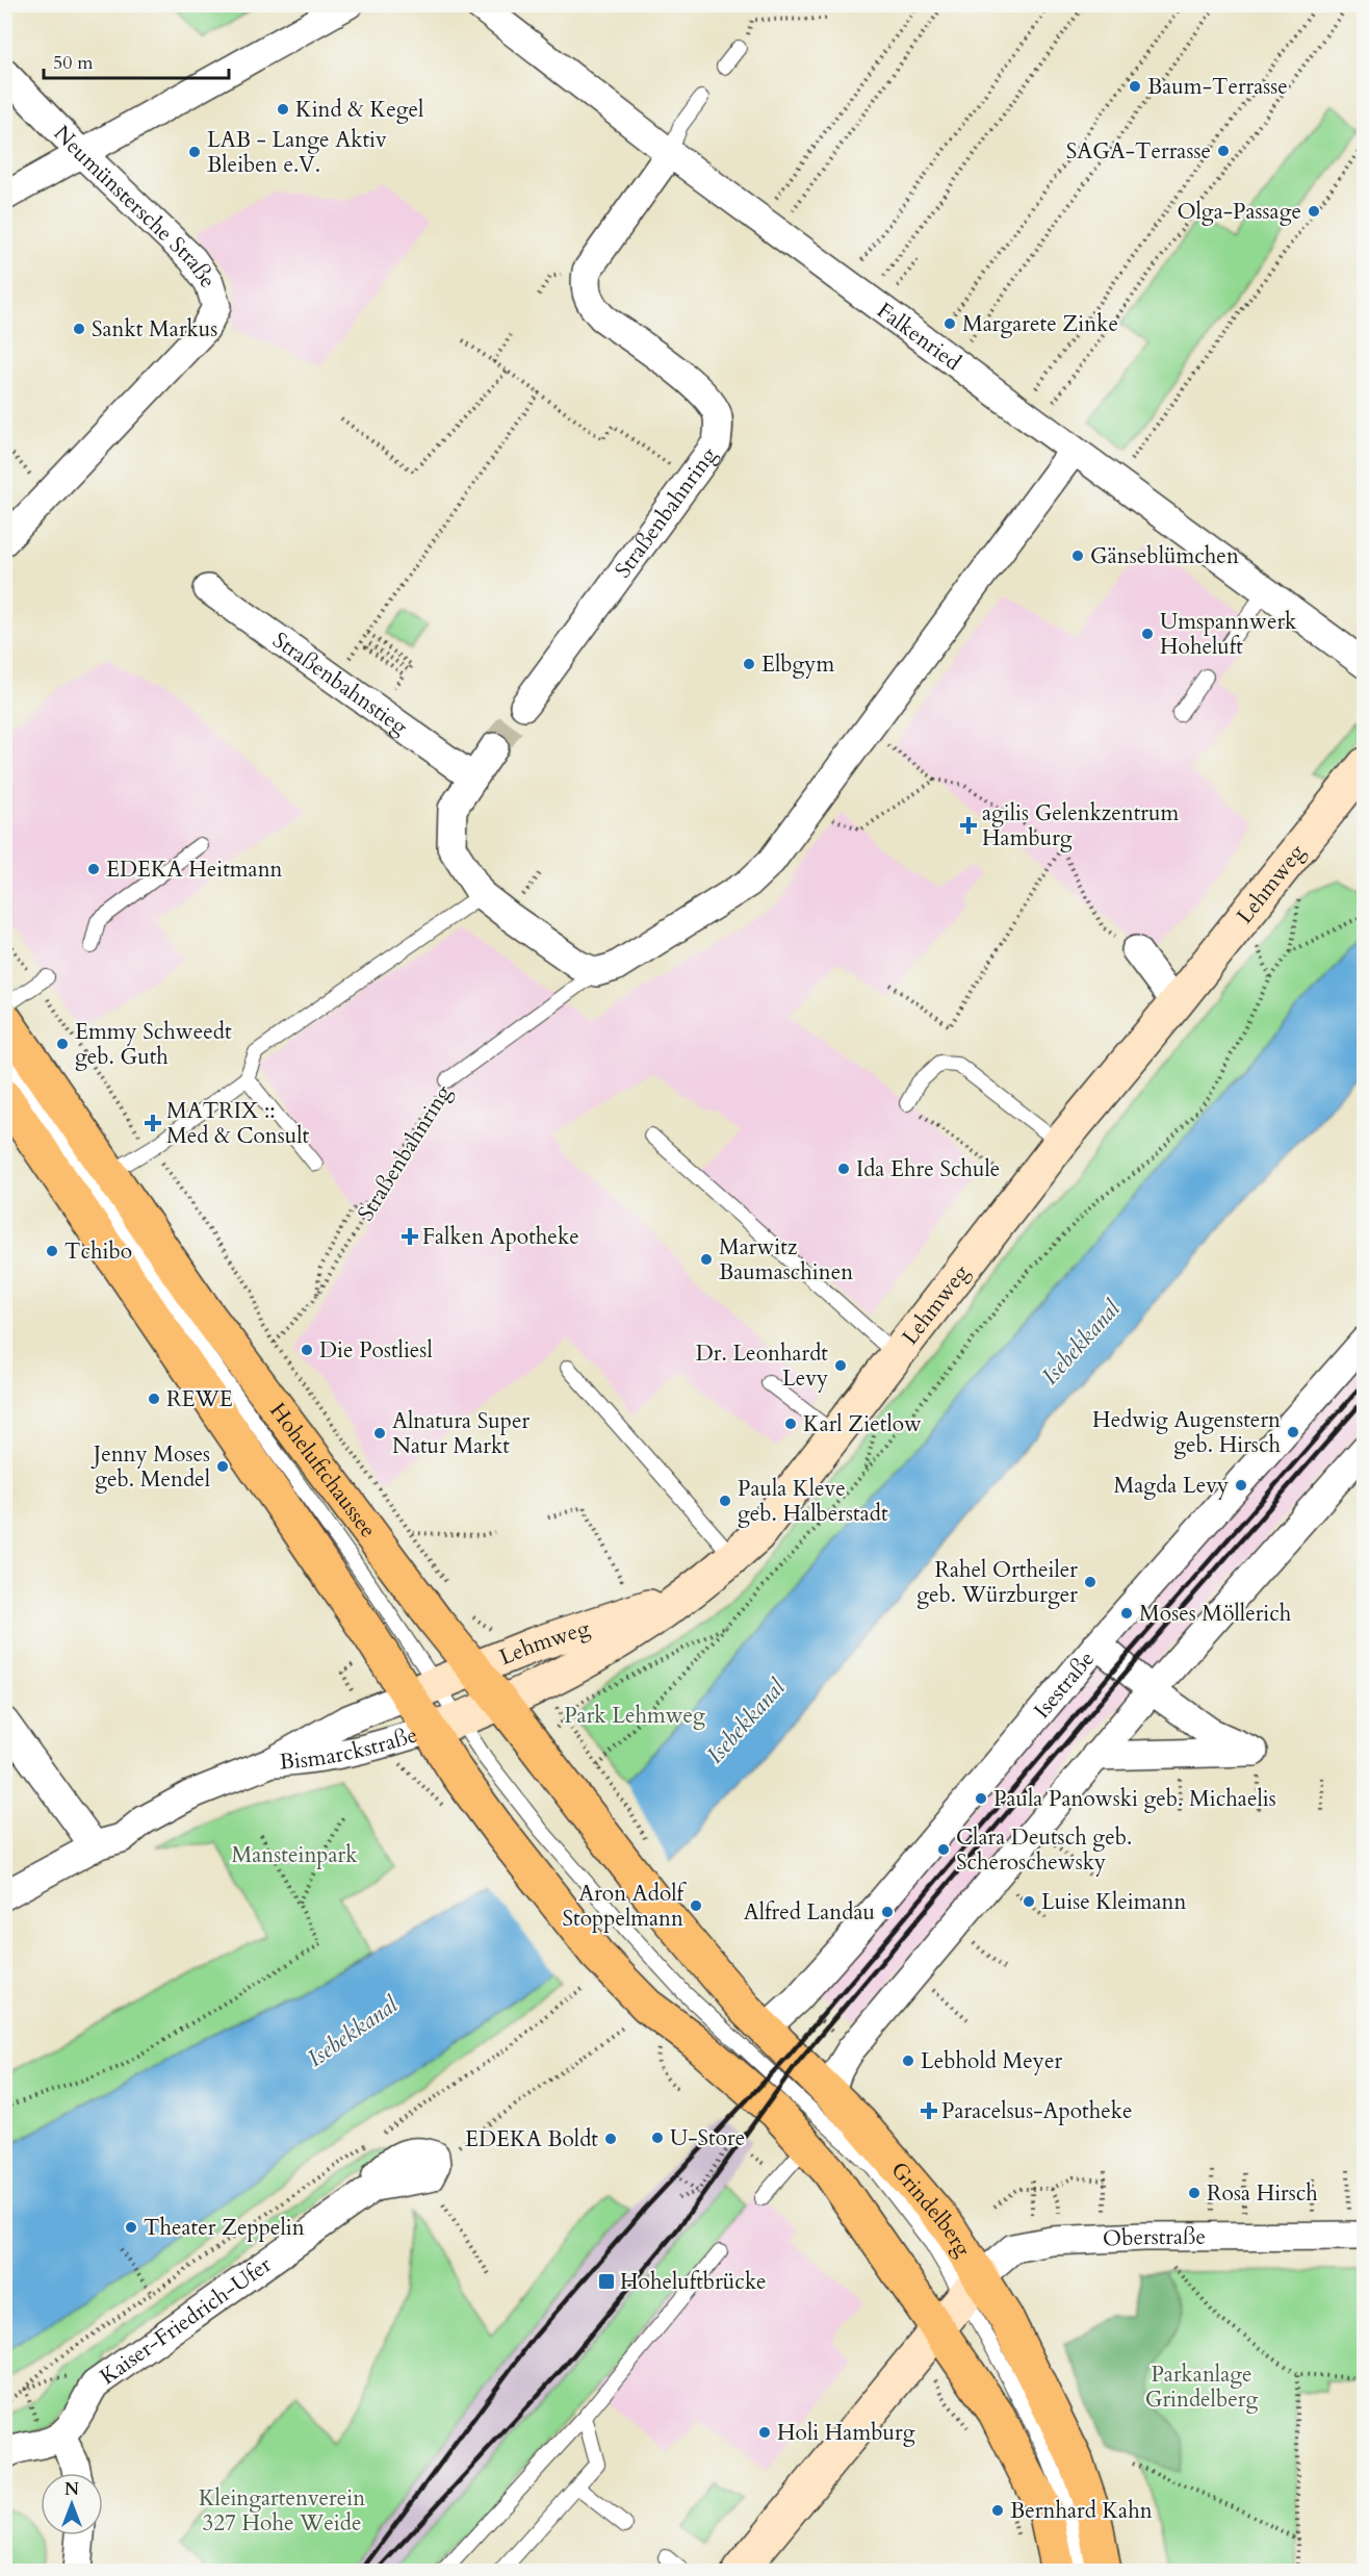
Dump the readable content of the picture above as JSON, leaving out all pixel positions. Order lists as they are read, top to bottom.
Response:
{
  "streets": {
    "main road": ["Hoheluftchaussee", "Grindelberg"],
    "street": [
      "Neumünstersche Straße",
      "Falkenried",
      "Straßenbahnring",
      "Straßenbahnstieg",
      "Lehmweg",
      "Isestraße",
      "Bismarckstraße",
      "Oberstraße",
      "Kaiser-Friedrich-Ufer"
    ]
  },
  "crossings": [
    ["Falkenried", "Straßenbahnring"],
    ["Lehmweg", "Hoheluftchaussee"],
    ["Lehmweg", "Bismarckstraße"],
    ["Hoheluftchaussee", "Grindelberg"],
    ["Isestraße", "Grindelberg"],
    ["Grindelberg", "Oberstraße"]
  ],
  "water": ["Isebekkanal"],
  "parks": [
    "Park Lehmweg",
    "Mansteinpark",
    "Parkanlage Grindelberg",
    "Kleingartenverein 327 Hohe Weide"
  ],
  "places": {
    "other": [
      "Baum-Terrasse",
      "Kind & Kegel",
      "SAGA-Terrasse",
      "LAB - Lange Aktiv Bleiben e.V.",
      "Olga-Passage",
      "Margarete Zinke",
      "Sankt Markus",
      "Gänseblümchen",
      "Umspannwerk Hoheluft",
      "Elbgym",
      "EDEKA Heitmann",
      "Emmy Schweedt geb. Guth",
      "Ida Ehre Schule",
      "Tchibo",
      "Marwitz Baumaschinen",
      "Die Postliesl",
      "Dr. Leonhardt Levy",
      "REWE",
      "Karl Zietlow",
      "Hedwig Augenstern geb. Hirsch",
      "Alnatura Super Natur Markt",
      "Jenny Moses geb. Mendel",
      "Magda Levy",
      "Paula Kleve geb. Halberstadt",
      "Rahel Ortheiler geb. Würzburger",
      "Moses Möllerich",
      "Paula Panowski geb. Michaelis",
      "Clara Deutsch geb. Scheroschewsky",
      "Luise Kleimann",
      "Aron Adolf Stoppelmann",
      "Alfred Landau",
      "Lebhold Meyer",
      "U-Store",
      "EDEKA Boldt",
      "Rosa Hirsch",
      "Theater Zeppelin",
      "Holi Hamburg",
      "Bernhard Kahn"
    ],
    "health": [
      "agilis Gelenkzentrum Hamburg",
      "MATRIX :: Med & Consult",
      "Falken Apotheke",
      "Paracelsus-Apotheke"
    ],
    "transit": ["Hoheluftbrücke"]
  },
  "scale_bar": "50 m",
  "north": "top"
}
